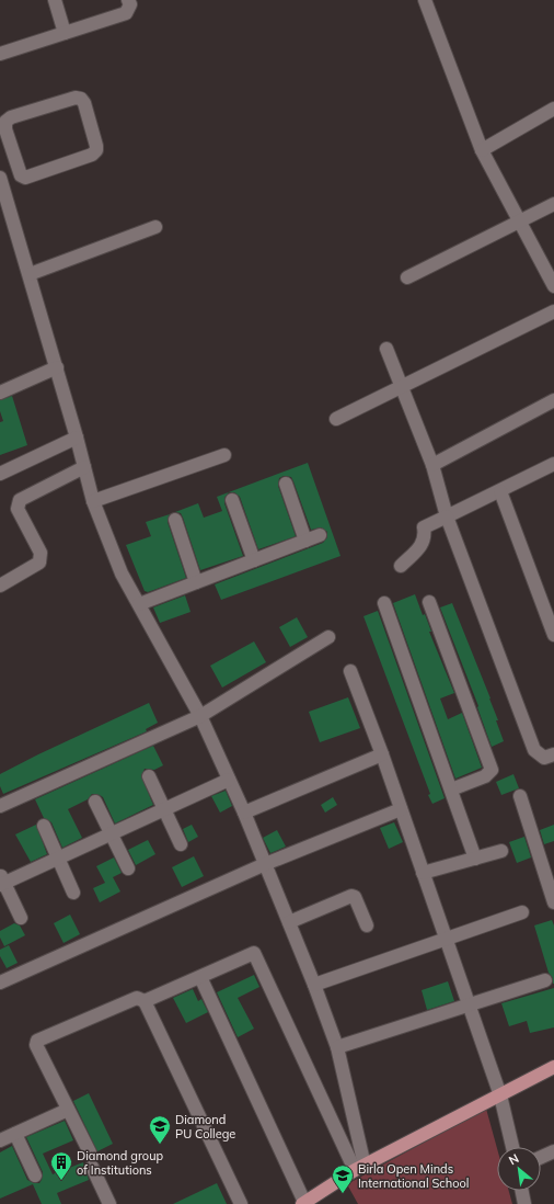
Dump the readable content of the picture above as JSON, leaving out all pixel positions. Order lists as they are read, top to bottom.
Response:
{
  "places": {
    "school or university": ["Diamond PU College", "Birla Open Minds International School"],
    "building": ["Diamond group of Institutions"]
  },
  "north": "top left"
}
